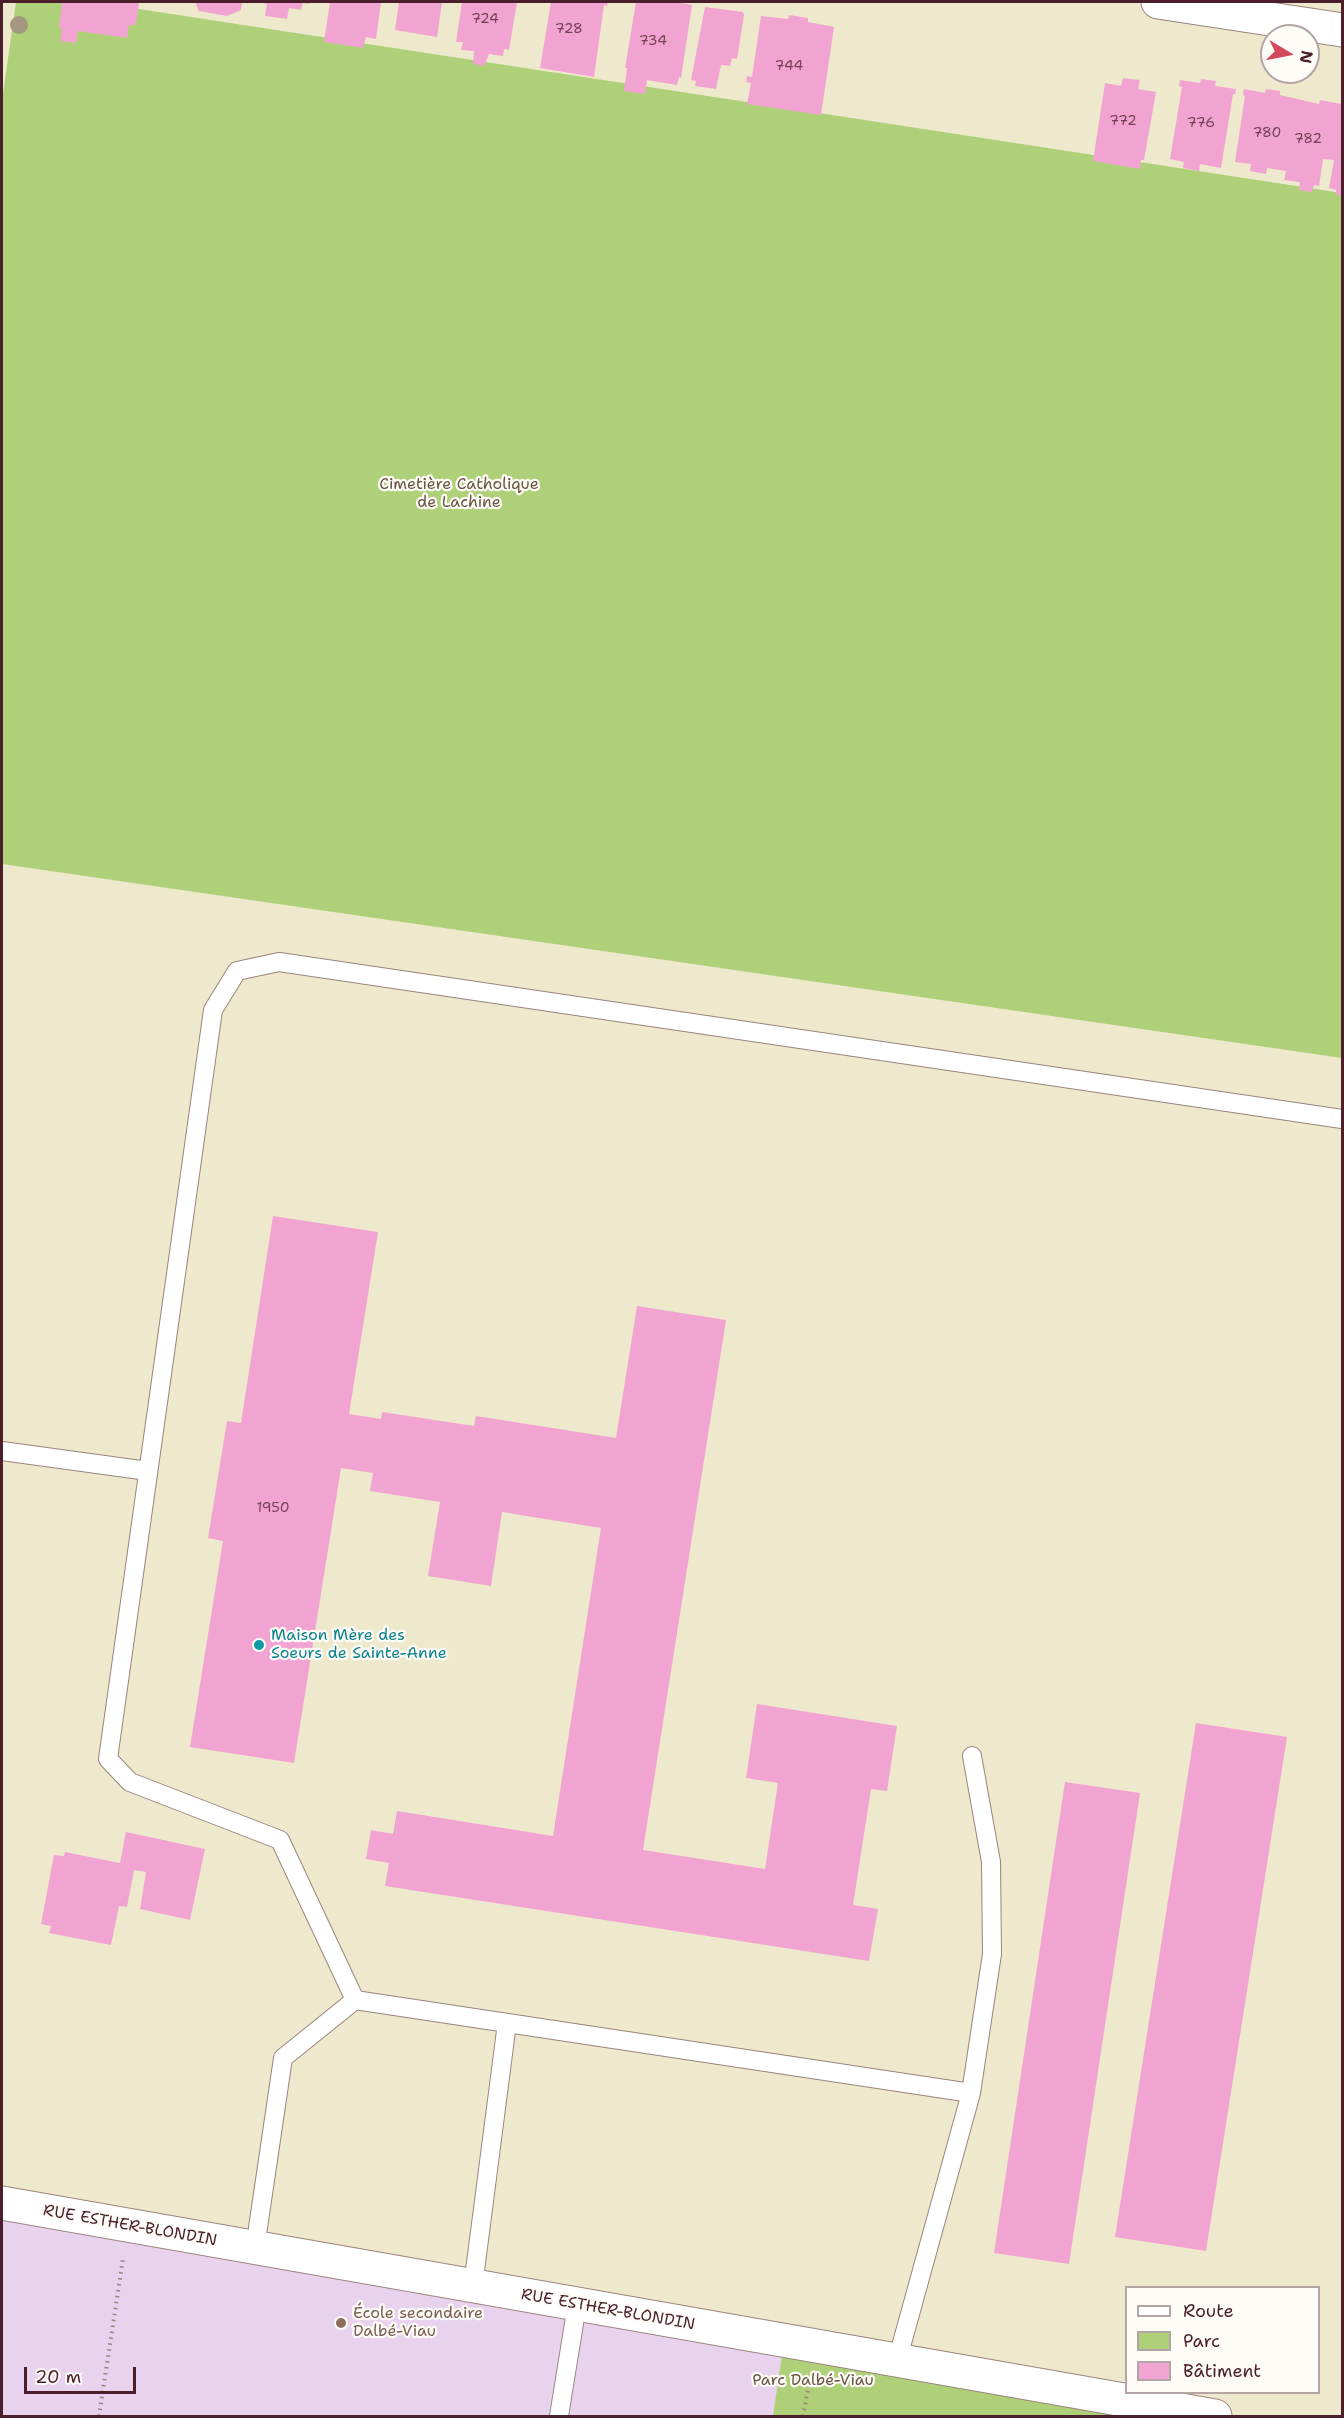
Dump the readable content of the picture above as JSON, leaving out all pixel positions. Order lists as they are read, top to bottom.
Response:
{
  "streets": {
    "street": ["RUE ESTHER-BLONDIN"]
  },
  "parks": ["Cimetière Catholique de Lachine", "Parc Dalbé-Viau"],
  "places": ["Maison Mère des Soeurs de Sainte-Anne", "École secondaire Dalbé-Viau"],
  "house_numbers": [
    "724",
    "728",
    "734",
    "744",
    "772",
    "776",
    "780",
    "782",
    "1950"
  ],
  "legend": ["Route", "Parc", "Bâtiment"],
  "scale_bar": "20 m",
  "north": "right"
}
